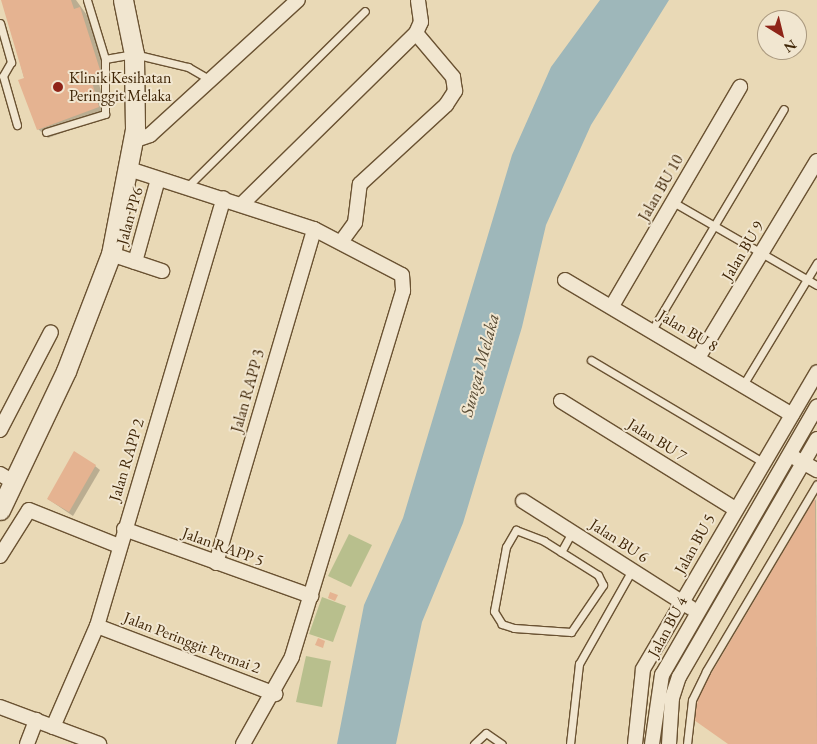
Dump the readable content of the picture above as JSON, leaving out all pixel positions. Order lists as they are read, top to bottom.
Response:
{
  "streets": {
    "street": [
      "Jalan BU 10",
      "Jalan PP6",
      "Jalan BU 9",
      "Jalan BU 8",
      "Jalan RAPP 3",
      "Jalan BU 7",
      "Jalan RAPP 2",
      "Jalan BU 6",
      "Jalan BU 5",
      "Jalan RAPP 5",
      "Jalan BU 4",
      "Jalan Peringgit Permai 2"
    ]
  },
  "crossings": [
    ["Jalan BU 10", "Jalan BU 8"],
    ["Jalan BU 9", "Jalan BU 8"],
    ["Jalan BU 8", "Jalan BU 5"],
    ["Jalan RAPP 3", "Jalan RAPP 5"],
    ["Jalan BU 7", "Jalan BU 5"],
    ["Jalan RAPP 2", "Jalan RAPP 5"],
    ["Jalan RAPP 2", "Jalan Peringgit Permai 2"],
    ["Jalan BU 6", "Jalan BU 5"],
    ["Jalan BU 6", "Jalan BU 4"]
  ],
  "water": ["Sungai Melaka"],
  "places": ["Klinik Kesihatan Peringgit Melaka"],
  "north": "bottom right"
}
